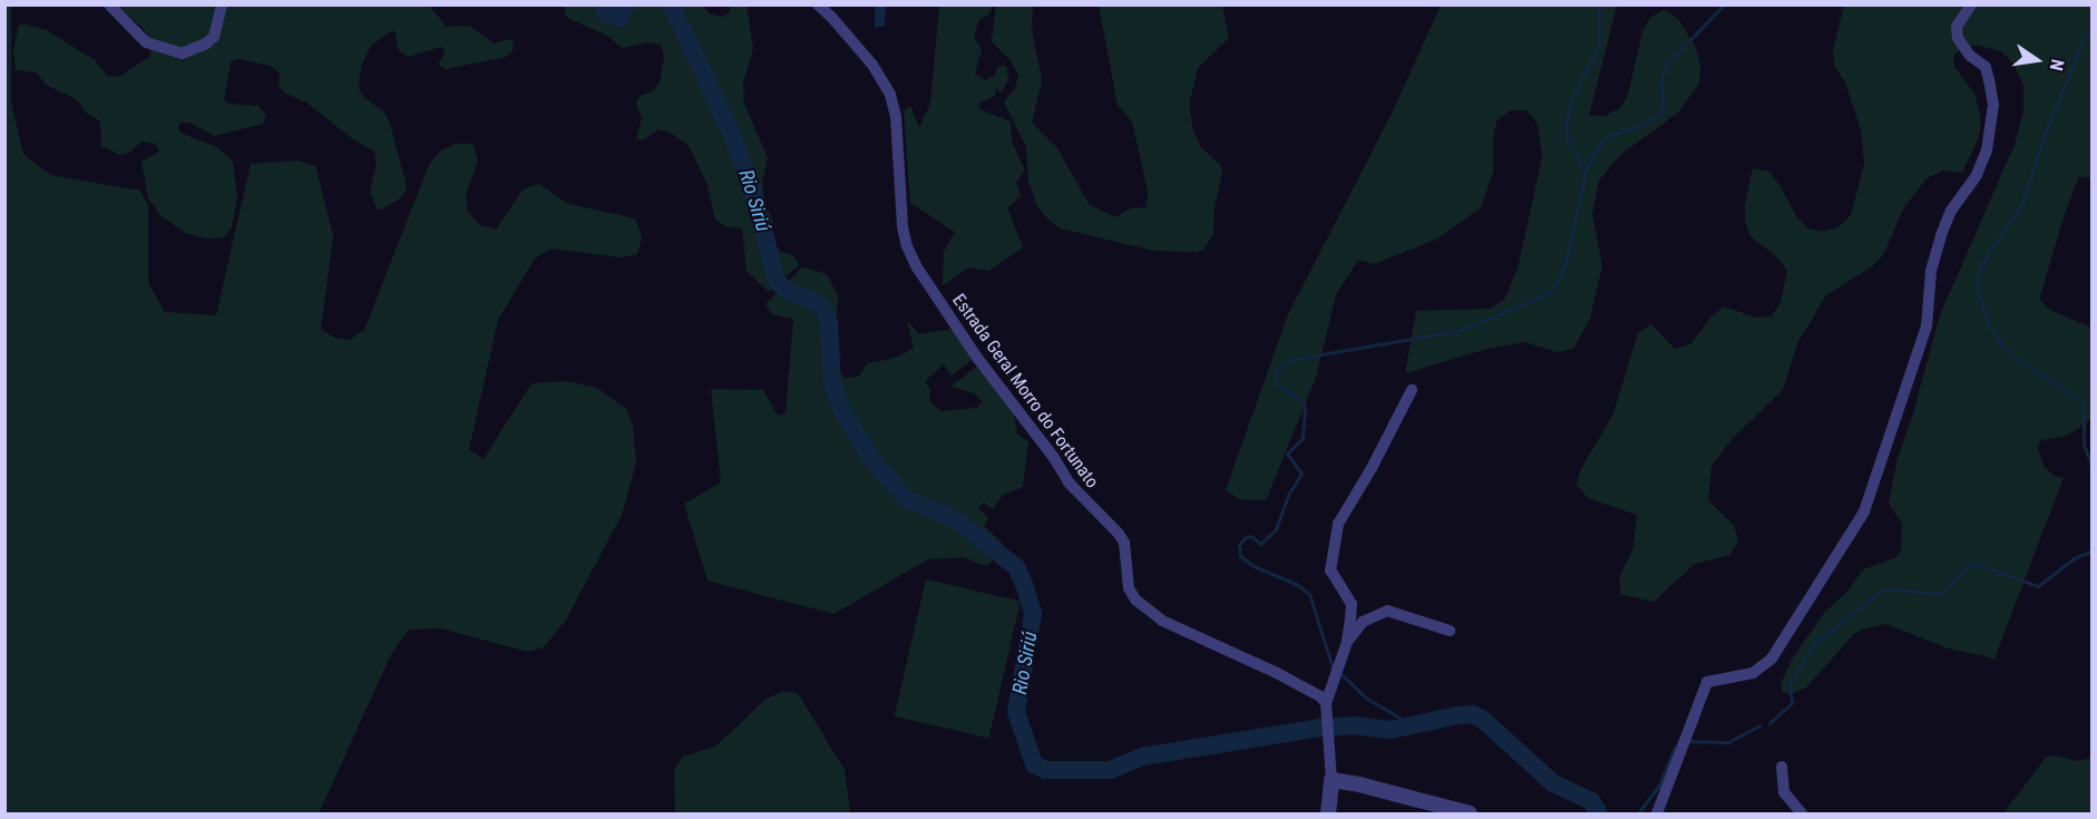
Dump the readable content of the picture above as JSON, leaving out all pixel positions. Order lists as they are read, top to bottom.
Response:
{
  "streets": {
    "street": ["Estrada Geral Morro do Fortunato"]
  },
  "water": ["Rio Siriú"],
  "north": "right"
}
